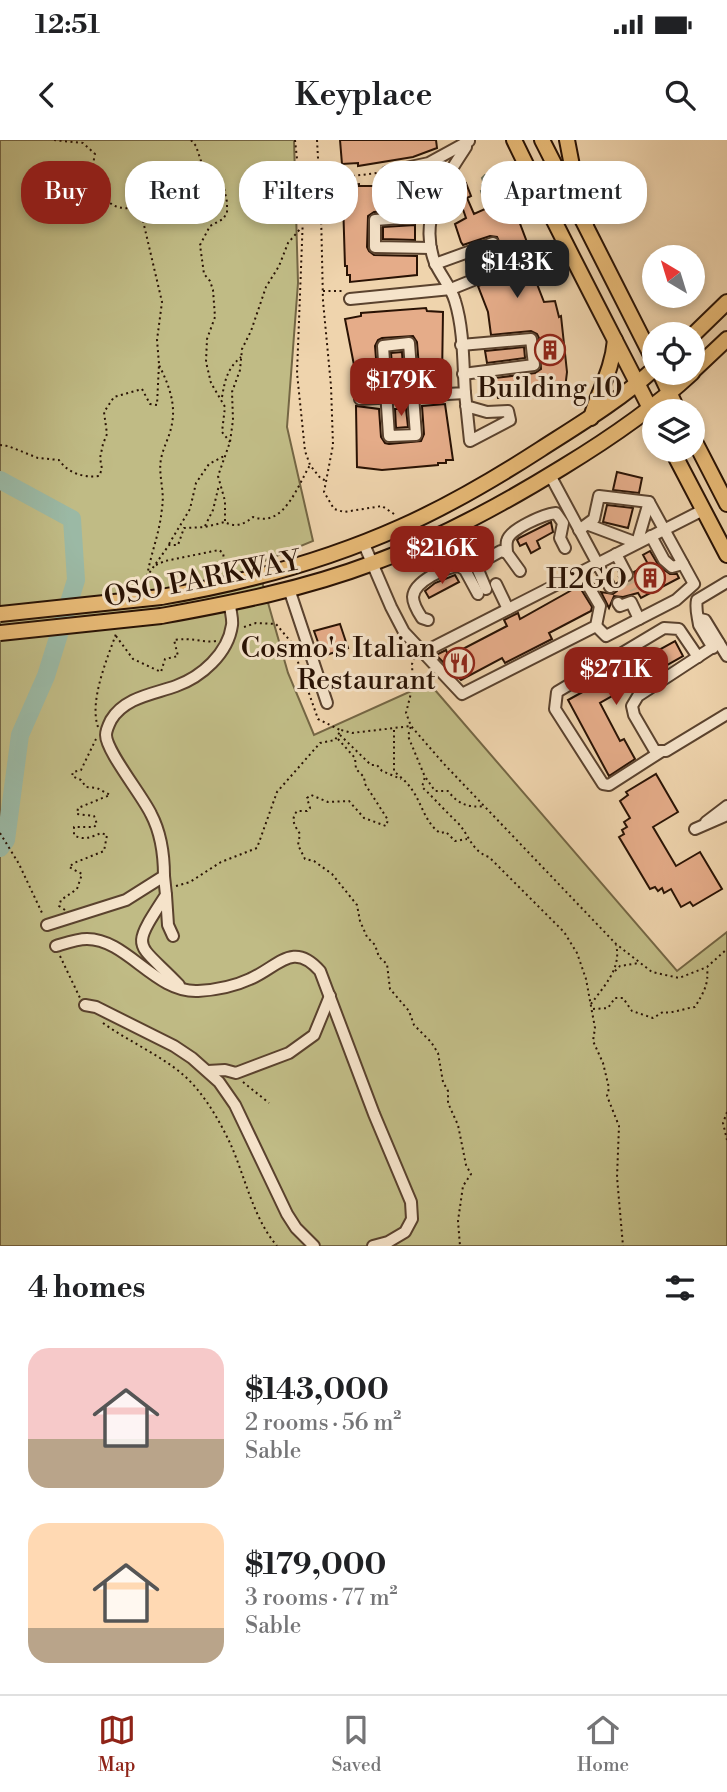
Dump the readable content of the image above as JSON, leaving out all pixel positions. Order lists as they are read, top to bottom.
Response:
{
  "streets": {
    "main road": ["OSO PARKWAY"]
  },
  "places": {
    "building": ["Building 10", "H2GO"],
    "restaurant": ["Cosmo's Italian Restaurant"]
  },
  "north": "top left",
  "page": {
    "status": "12:51",
    "header": "Keyplace",
    "chip": [
      "Buy",
      "Rent",
      "Filters",
      "New",
      "Apartment"
    ],
    "price": [
      "$143K",
      "$179K",
      "$216K",
      "$271K"
    ],
    "heading": "4 homes",
    "list": [
      {
        "name": "$143,000",
        "note": "2 rooms · 56 m² · Sable"
      },
      {
        "name": "$179,000",
        "note": "3 rooms · 77 m² · Sable"
      }
    ],
    "tabs": ["Map", "Saved", "Home"]
  }
}
